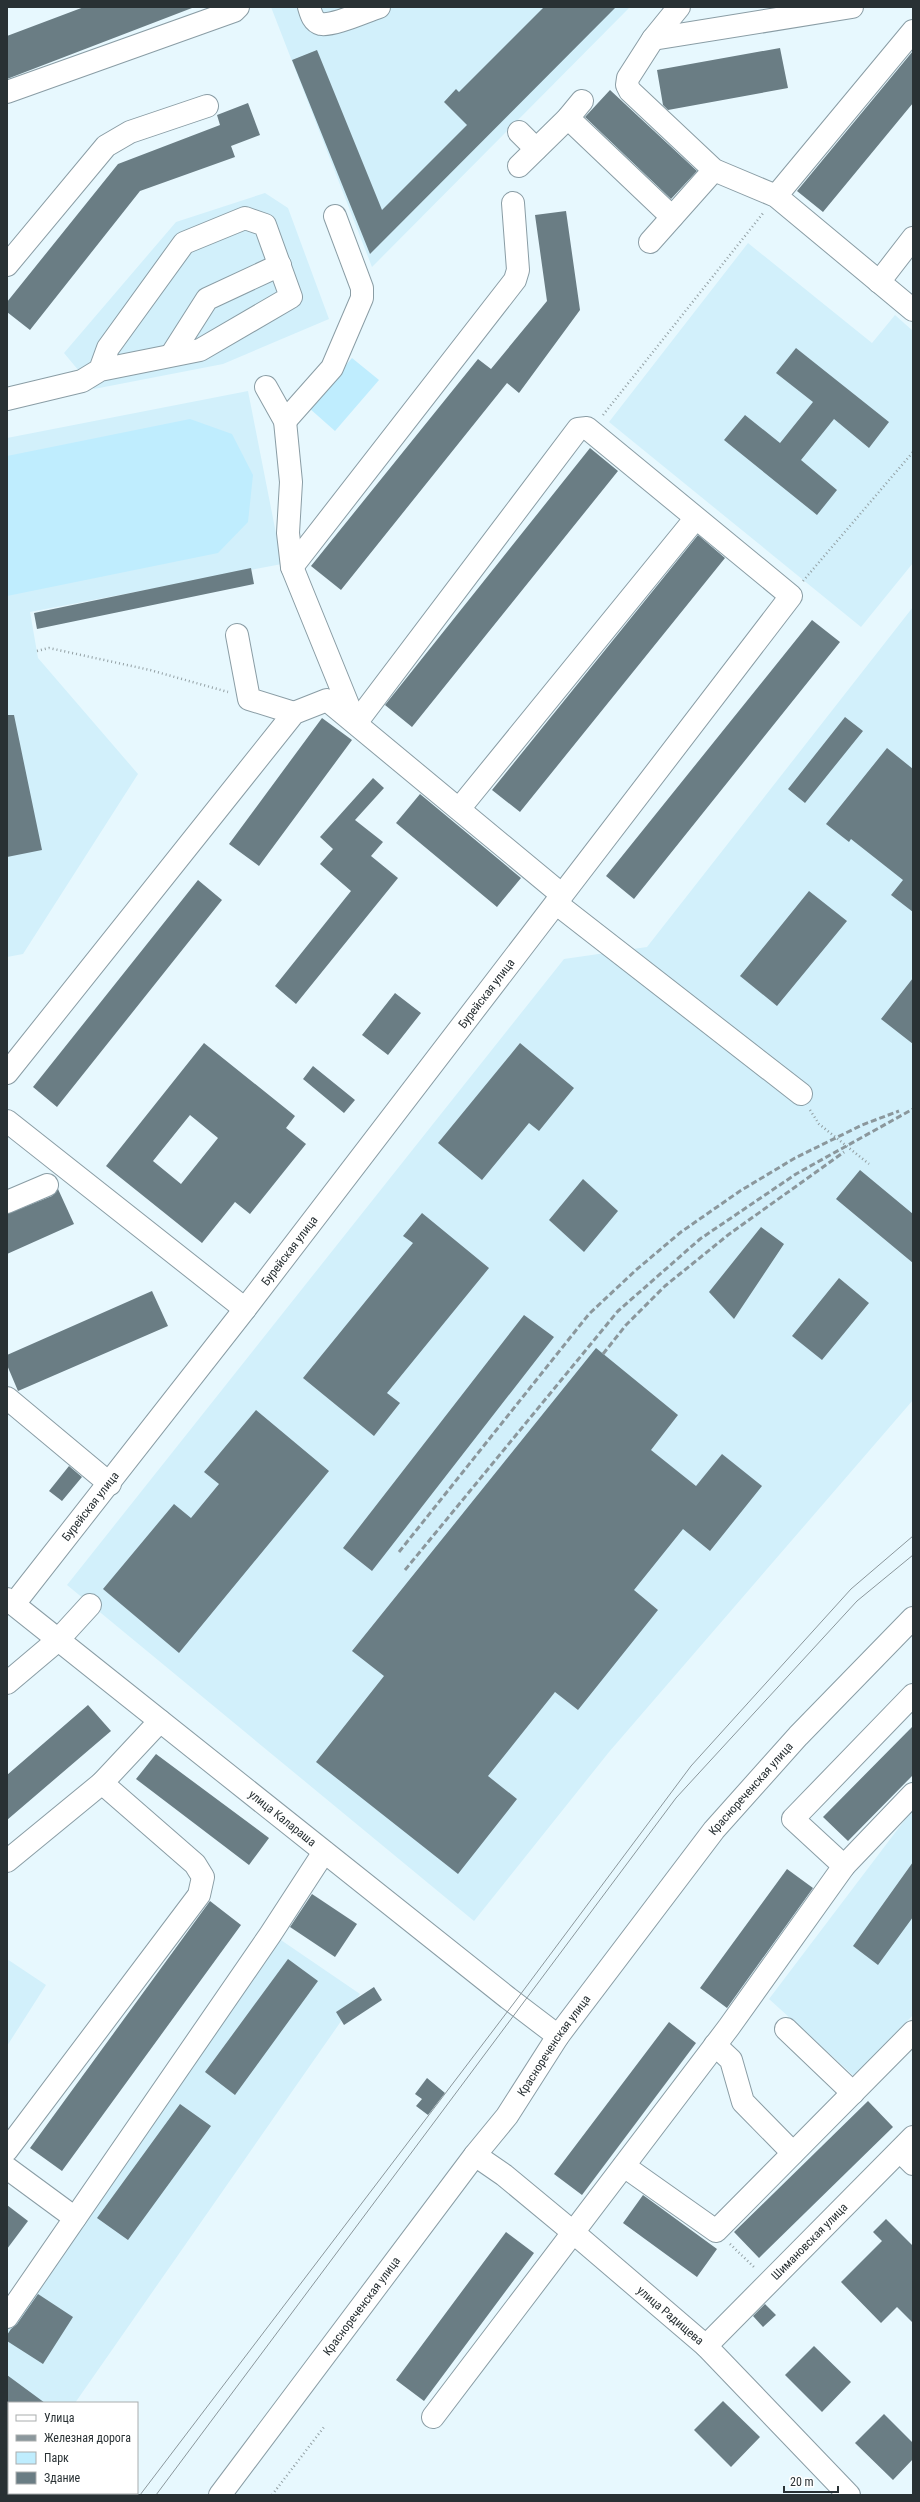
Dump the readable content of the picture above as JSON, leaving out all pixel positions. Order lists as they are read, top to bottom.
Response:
{
  "streets": {
    "street": [
      "Бурейская улица",
      "Краснореченская улица",
      "улица Калараша",
      "Шимановская улица",
      "улица Радищева"
    ]
  },
  "crossings": [
    ["Бурейская улица", "улица Калараша"],
    ["Краснореченская улица", "улица Калараша"],
    ["Краснореченская улица", "улица Радищева"],
    ["Шимановская улица", "улица Радищева"]
  ],
  "legend": [
    "Улица",
    "Железная дорога",
    "Парк",
    "Здание"
  ],
  "scale_bar": "20 m"
}
